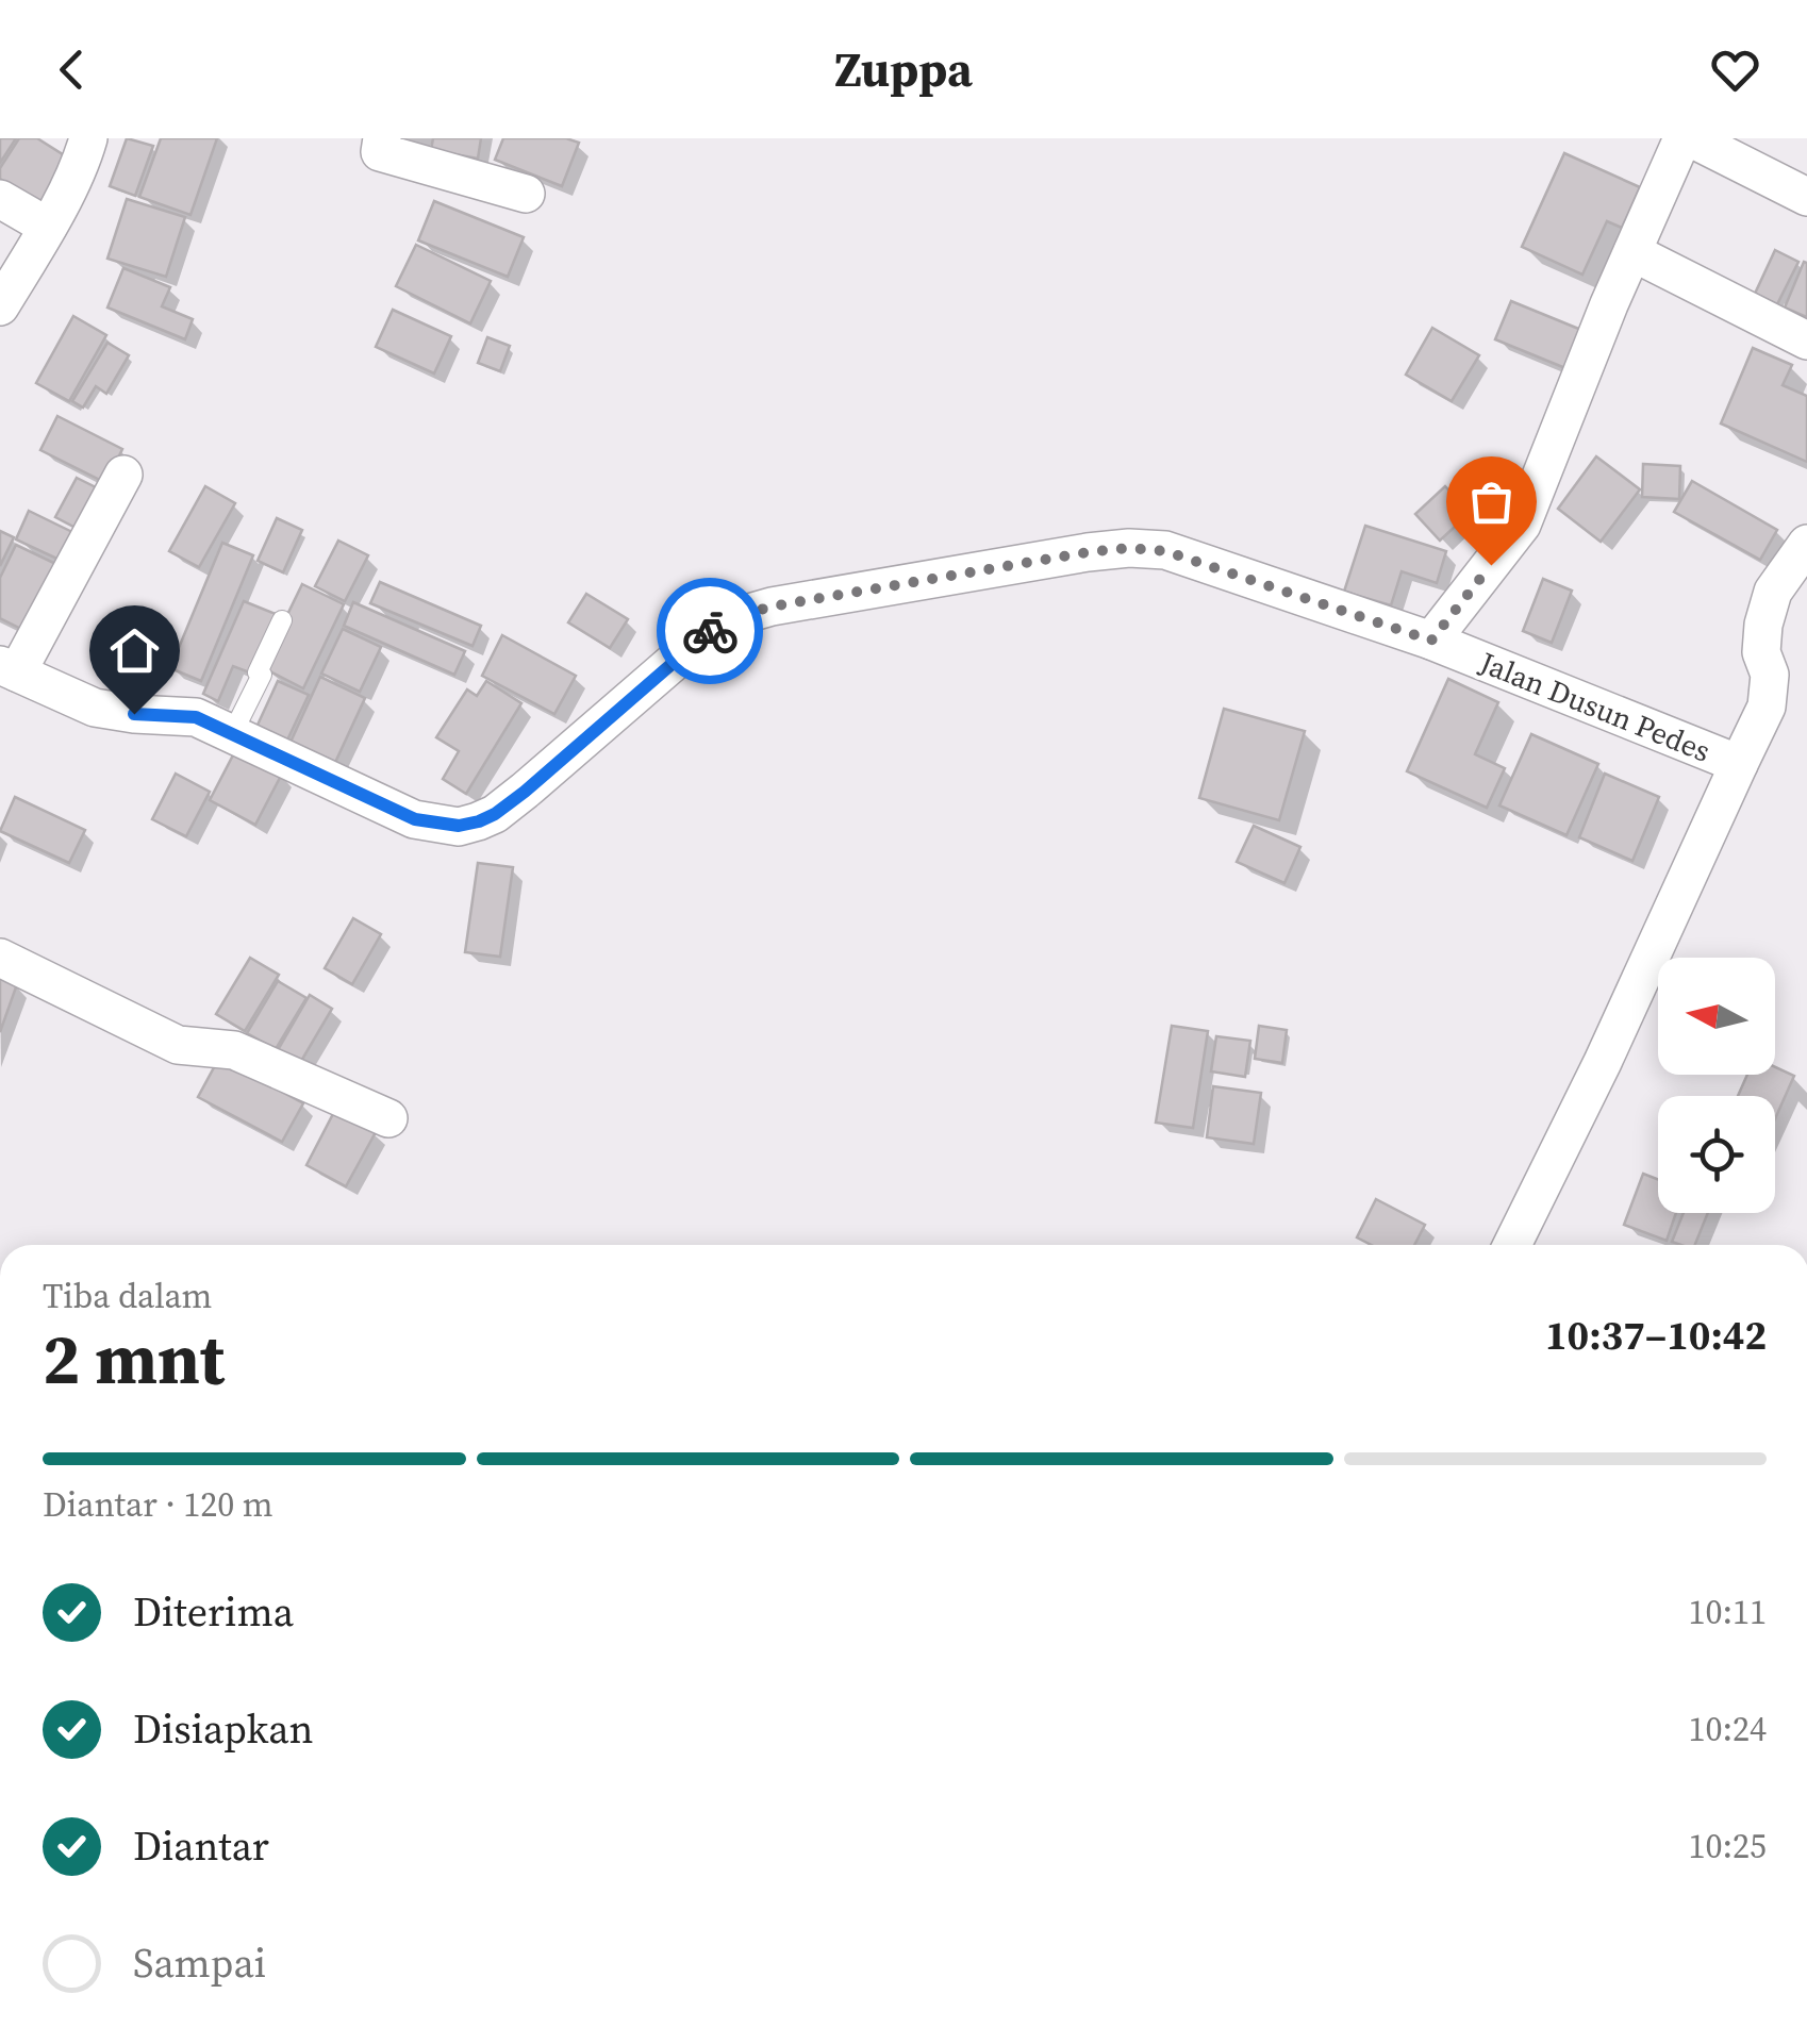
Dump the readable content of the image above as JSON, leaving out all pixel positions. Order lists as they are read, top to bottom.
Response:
{
  "streets": {
    "street": ["Jalan Dusun Pedes"]
  },
  "north": "left",
  "page": {
    "header": "Zuppa",
    "heading": ["2 mnt", "Tiba dalam", "10:37–10:42"],
    "bar": "Diantar · 120 m",
    "list": [
      ["Diterima", "10:11"],
      ["Disiapkan", "10:24"],
      ["Diantar", "10:25"],
      "Sampai"
    ]
  }
}
